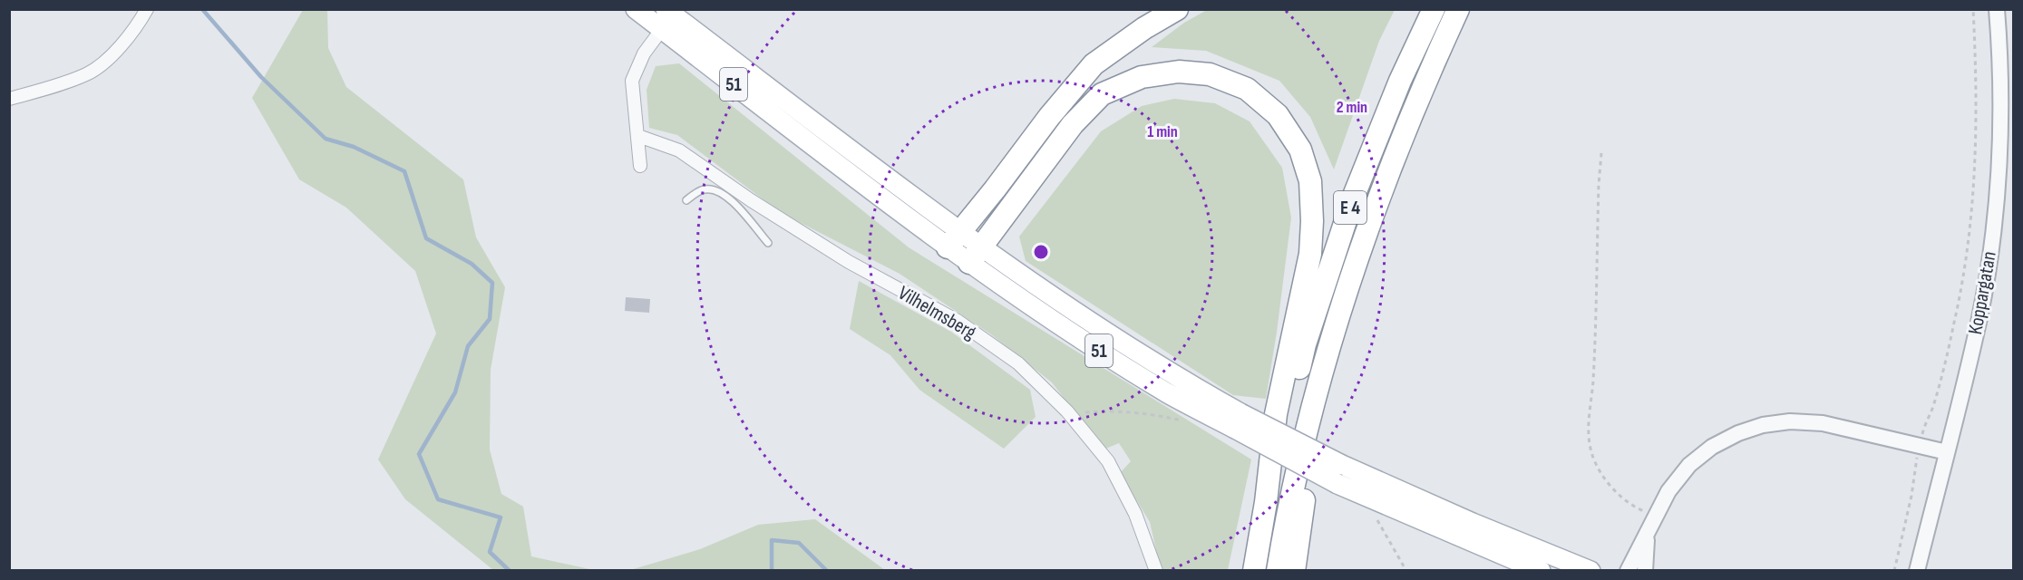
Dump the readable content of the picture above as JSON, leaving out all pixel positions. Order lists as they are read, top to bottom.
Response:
{
  "streets": {
    "highway": ["E 4"],
    "main road": ["51"],
    "street": ["Koppargatan", "Vilhelmsberg"]
  },
  "rings": ["2 min", "1 min"]
}
